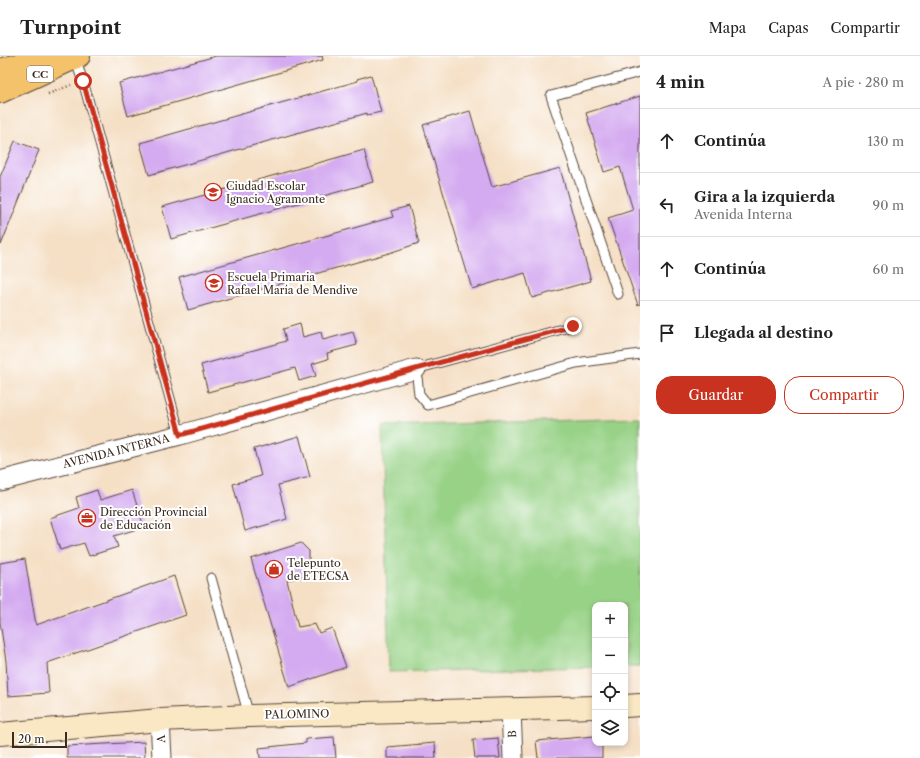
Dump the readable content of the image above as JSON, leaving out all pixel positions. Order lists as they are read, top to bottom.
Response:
{
  "streets": {
    "main road": ["CC"],
    "street": [
      "AVENIDA INTERNA",
      "PALOMINO",
      "B",
      "A"
    ]
  },
  "crossings": [
    ["PALOMINO", "B"],
    ["PALOMINO", "A"]
  ],
  "places": {
    "school or university": ["Ciudad Escolar Ignacio Agramonte", "Escuela Primaria Rafael María de Mendive"],
    "office": ["Dirección Provincial de Educación"],
    "shop": ["Telepunto de ETECSA"]
  },
  "scale_bar": "20 m",
  "page": {
    "header": "Turnpoint",
    "nav": ["Mapa", "Capas", "Compartir"],
    "heading": ["4 min", "A pie · 280 m"],
    "list": [
      ["Continúa", "130 m"],
      ["Gira a la izquierda", "Avenida Interna", "90 m"],
      ["Continúa", "60 m"],
      "Llegada al destino"
    ],
    "buttons": ["Guardar", "Compartir"],
    "map_buttons": ["+", "−"],
    "scale": "20 m"
  }
}
